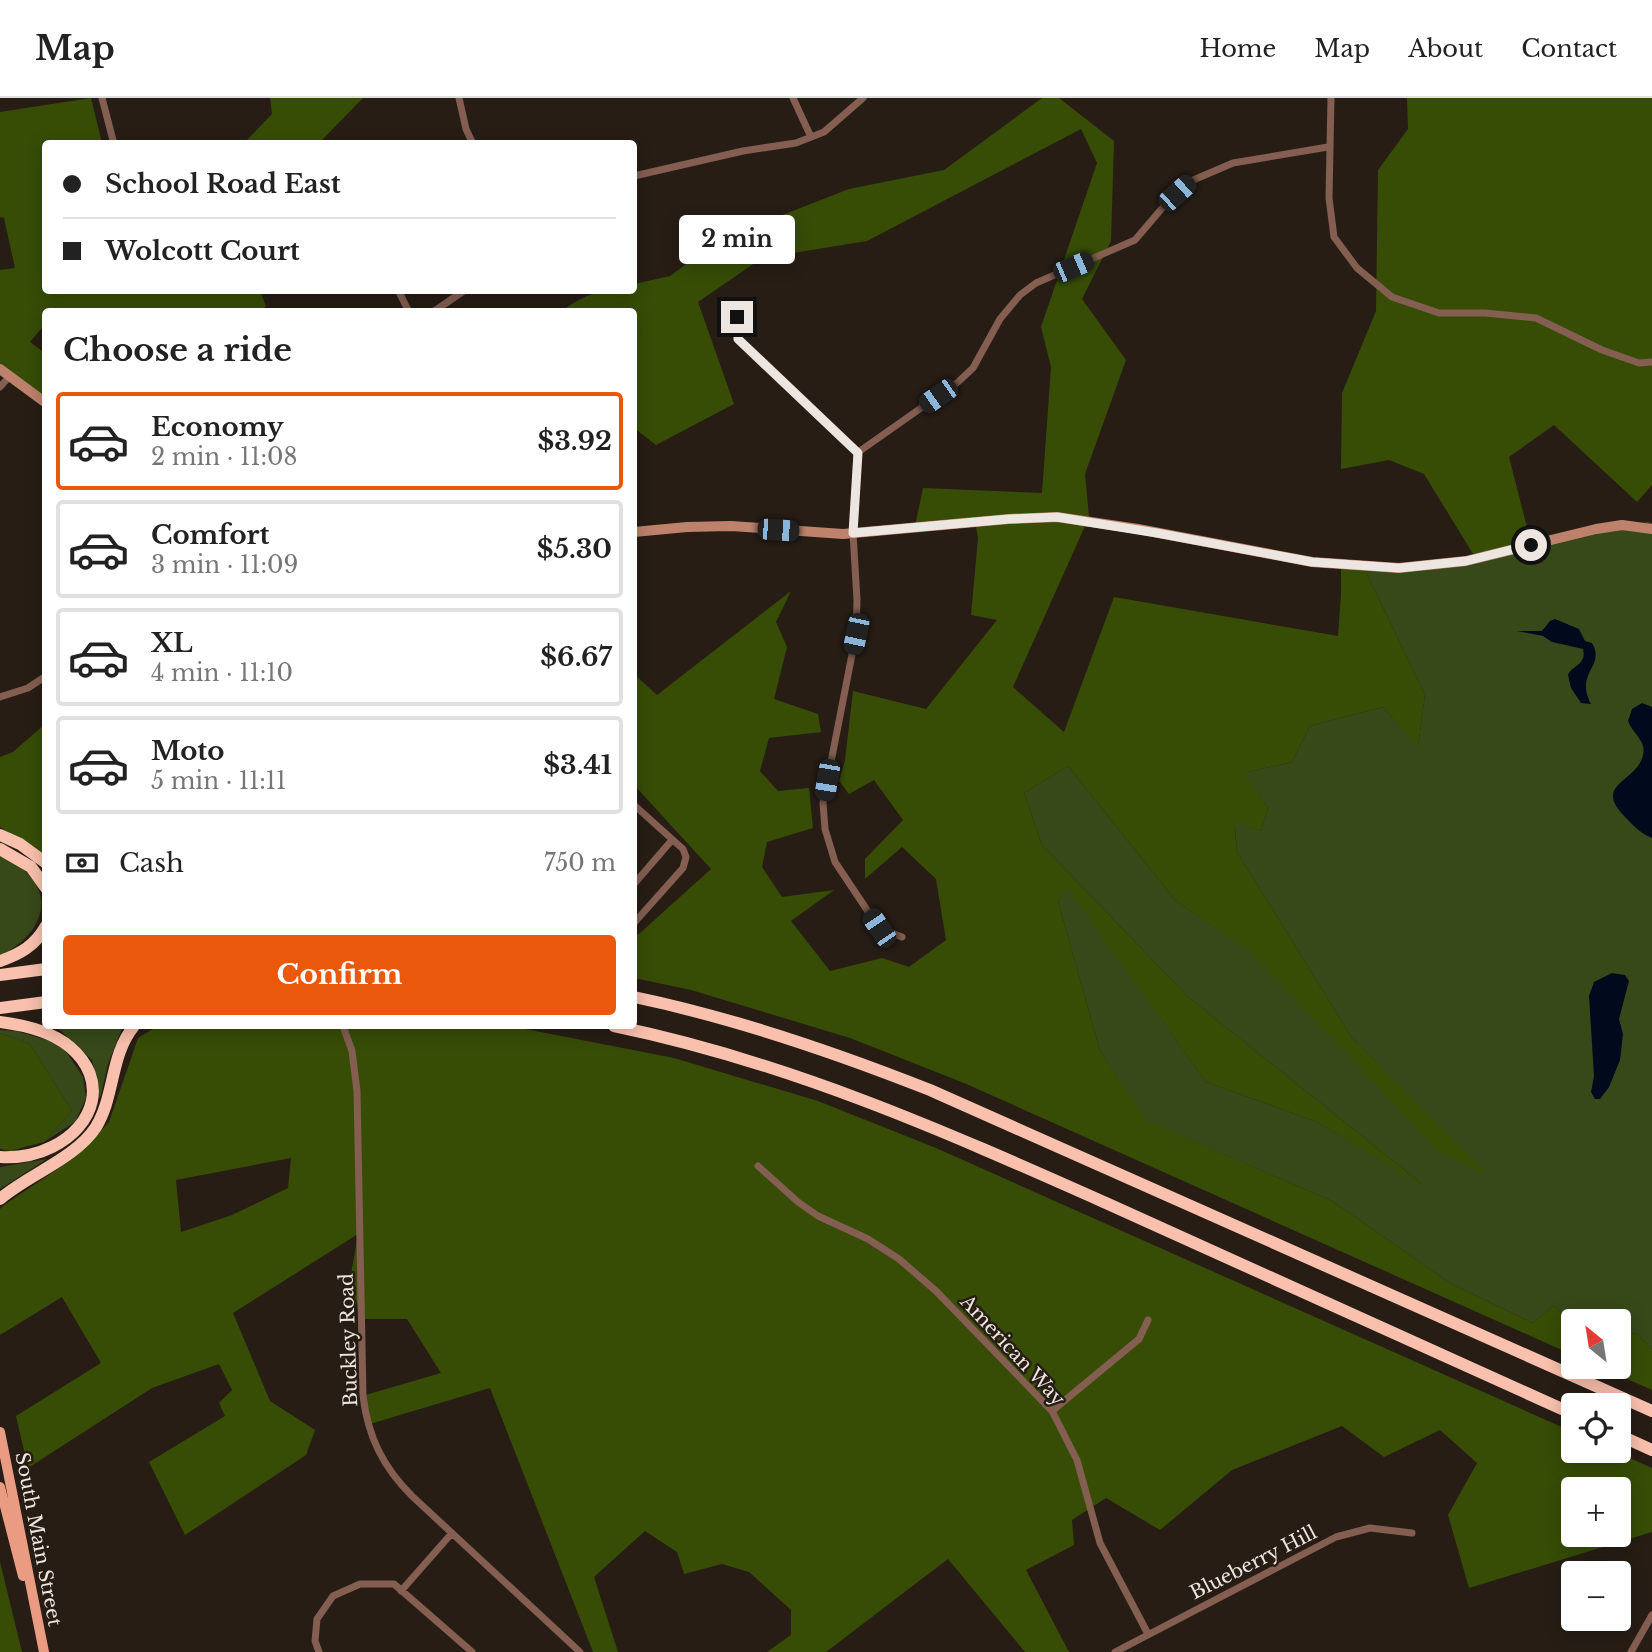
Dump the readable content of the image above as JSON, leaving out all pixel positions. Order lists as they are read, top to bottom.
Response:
{
  "streets": {
    "main road": ["South Main Street"],
    "street": ["Buckley Road", "American Way", "Blueberry Hill"]
  },
  "crossings": [
    ["American Way", "Blueberry Hill"]
  ],
  "north": "top left",
  "page": {
    "header": "Map",
    "nav": [
      "Home",
      "Map",
      "About",
      "Contact"
    ],
    "banner": ["School Road East", "Wolcott Court"],
    "bubble": "2 min",
    "heading": "Choose a ride",
    "list": [
      {
        "name": "Economy",
        "note": "2 min · 11:08",
        "value": "$3.92"
      },
      {
        "name": "Comfort",
        "note": "3 min · 11:09",
        "value": "$5.30"
      },
      {
        "name": "XL",
        "note": "4 min · 11:10",
        "value": "$6.67"
      },
      {
        "name": "Moto",
        "note": "5 min · 11:11",
        "value": "$3.41"
      }
    ],
    "pay": ["Cash", "750 m"],
    "buttons": "Confirm",
    "map_buttons": ["+", "−"]
  }
}
